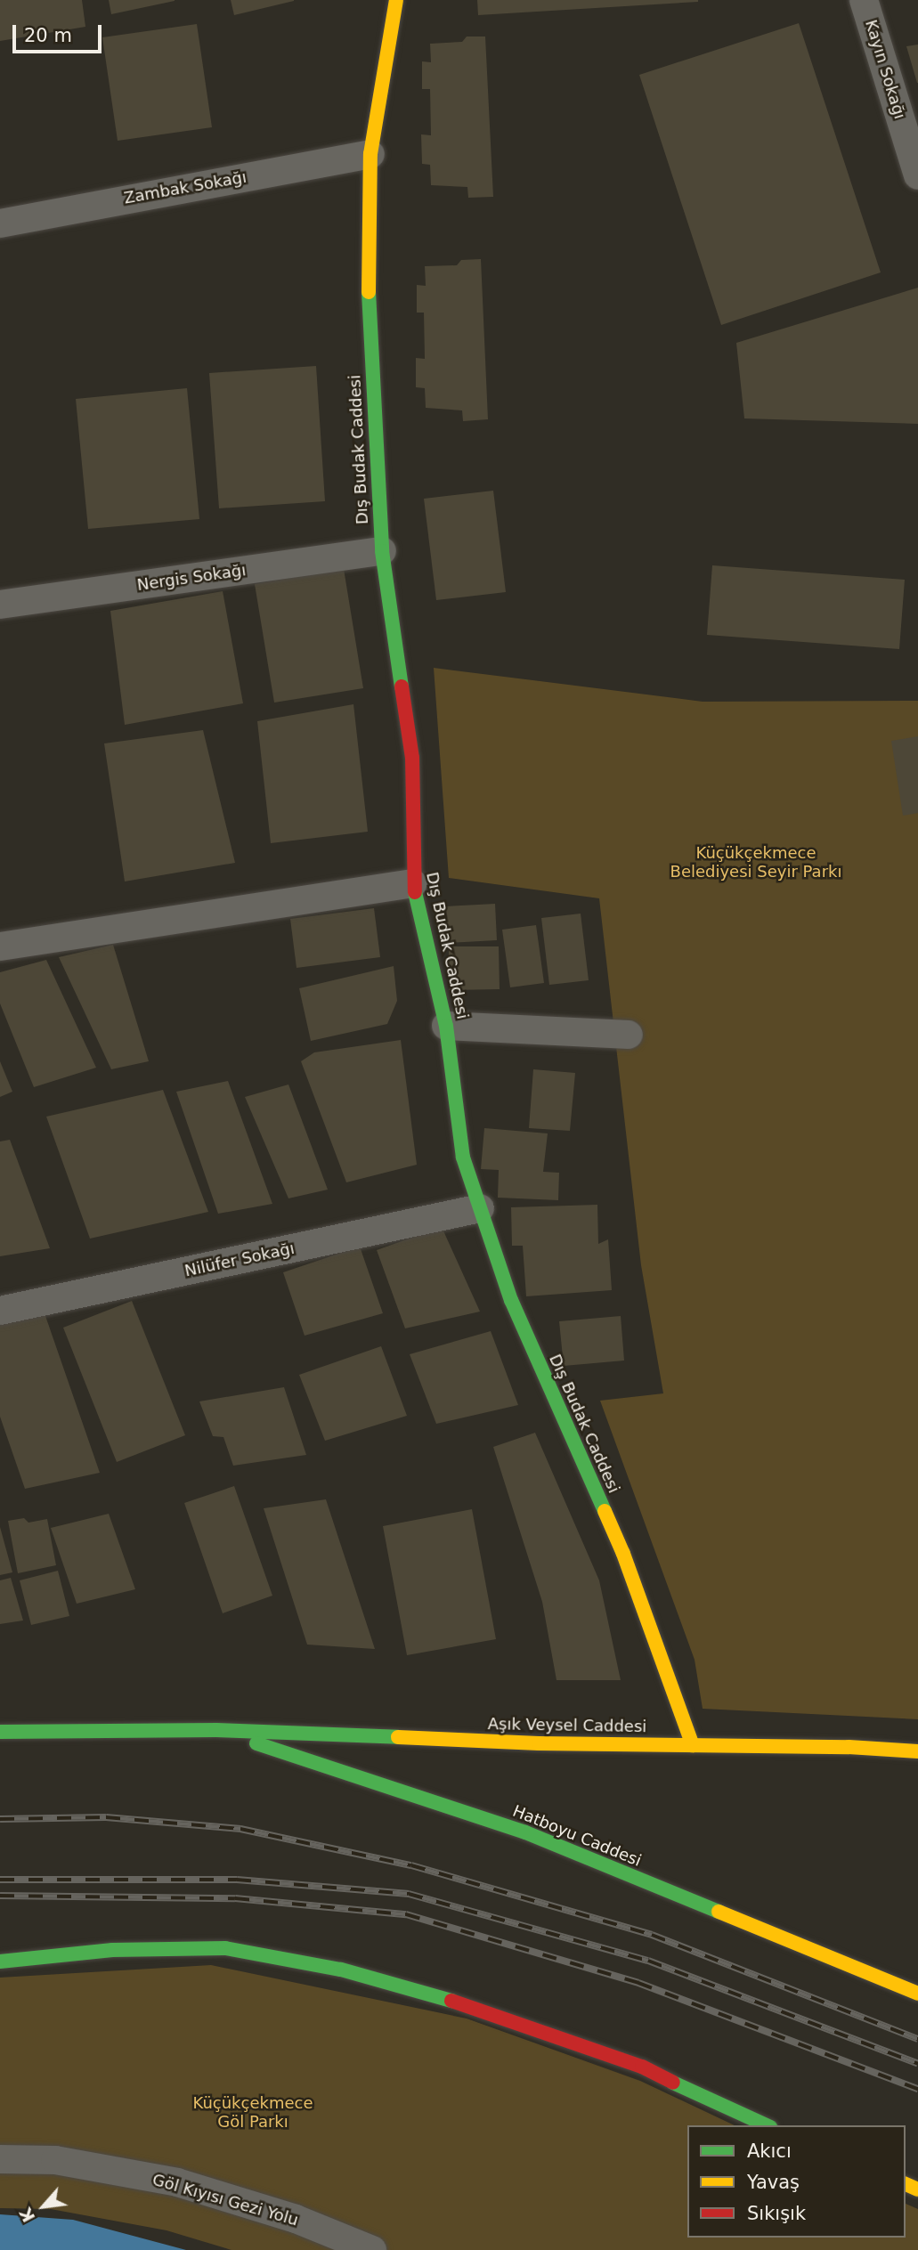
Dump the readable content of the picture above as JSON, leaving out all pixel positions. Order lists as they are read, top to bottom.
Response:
{
  "streets": {
    "street": [
      "Kayın Sokağı",
      "Zambak Sokağı",
      "Dış Budak Caddesi",
      "Nergis Sokağı",
      "Nilüfer Sokağı",
      "Aşık Veysel Caddesi",
      "Hatboyu Caddesi",
      "Göl Kıyısı Gezi Yolu"
    ]
  },
  "crossings": [
    ["Zambak Sokağı", "Dış Budak Caddesi"],
    ["Dış Budak Caddesi", "Nergis Sokağı"],
    ["Dış Budak Caddesi", "Nilüfer Sokağı"],
    ["Dış Budak Caddesi", "Aşık Veysel Caddesi"],
    ["Aşık Veysel Caddesi", "Hatboyu Caddesi"]
  ],
  "parks": ["Küçükçekmece Belediyesi Seyir Parkı", "Küçükçekmece Göl Parkı"],
  "legend": ["Akıcı", "Yavaş", "Sıkışık"],
  "scale_bar": "20 m",
  "north": "bottom left"
}
